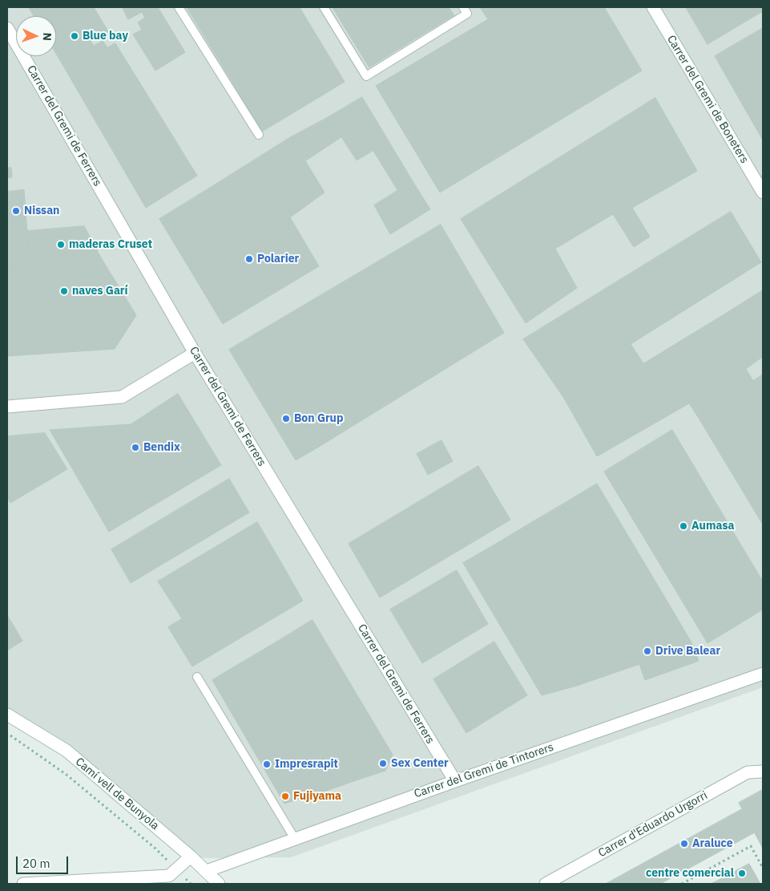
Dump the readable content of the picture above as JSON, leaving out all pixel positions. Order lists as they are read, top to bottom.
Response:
{
  "streets": {
    "street": [
      "Carrer del Gremi de Boneters",
      "Carrer del Gremi de Ferrers",
      "Carrer del Gremi de Tintorers",
      "Camí vell de Bunyola",
      "Carrer d'Eduardo Urgorri"
    ]
  },
  "crossings": [
    ["Carrer del Gremi de Ferrers", "Carrer del Gremi de Tintorers"],
    ["Carrer del Gremi de Tintorers", "Camí vell de Bunyola"]
  ],
  "places": [
    "Blue bay",
    "Nissan",
    "maderas Cruset",
    "Polarier",
    "naves Garí",
    "Bon Grup",
    "Bendix",
    "Aumasa",
    "Drive Balear",
    "Sex Center",
    "Impresrapit",
    "Fujiyama",
    "Araluce",
    "centre comercial"
  ],
  "scale_bar": "20 m",
  "north": "right"
}
